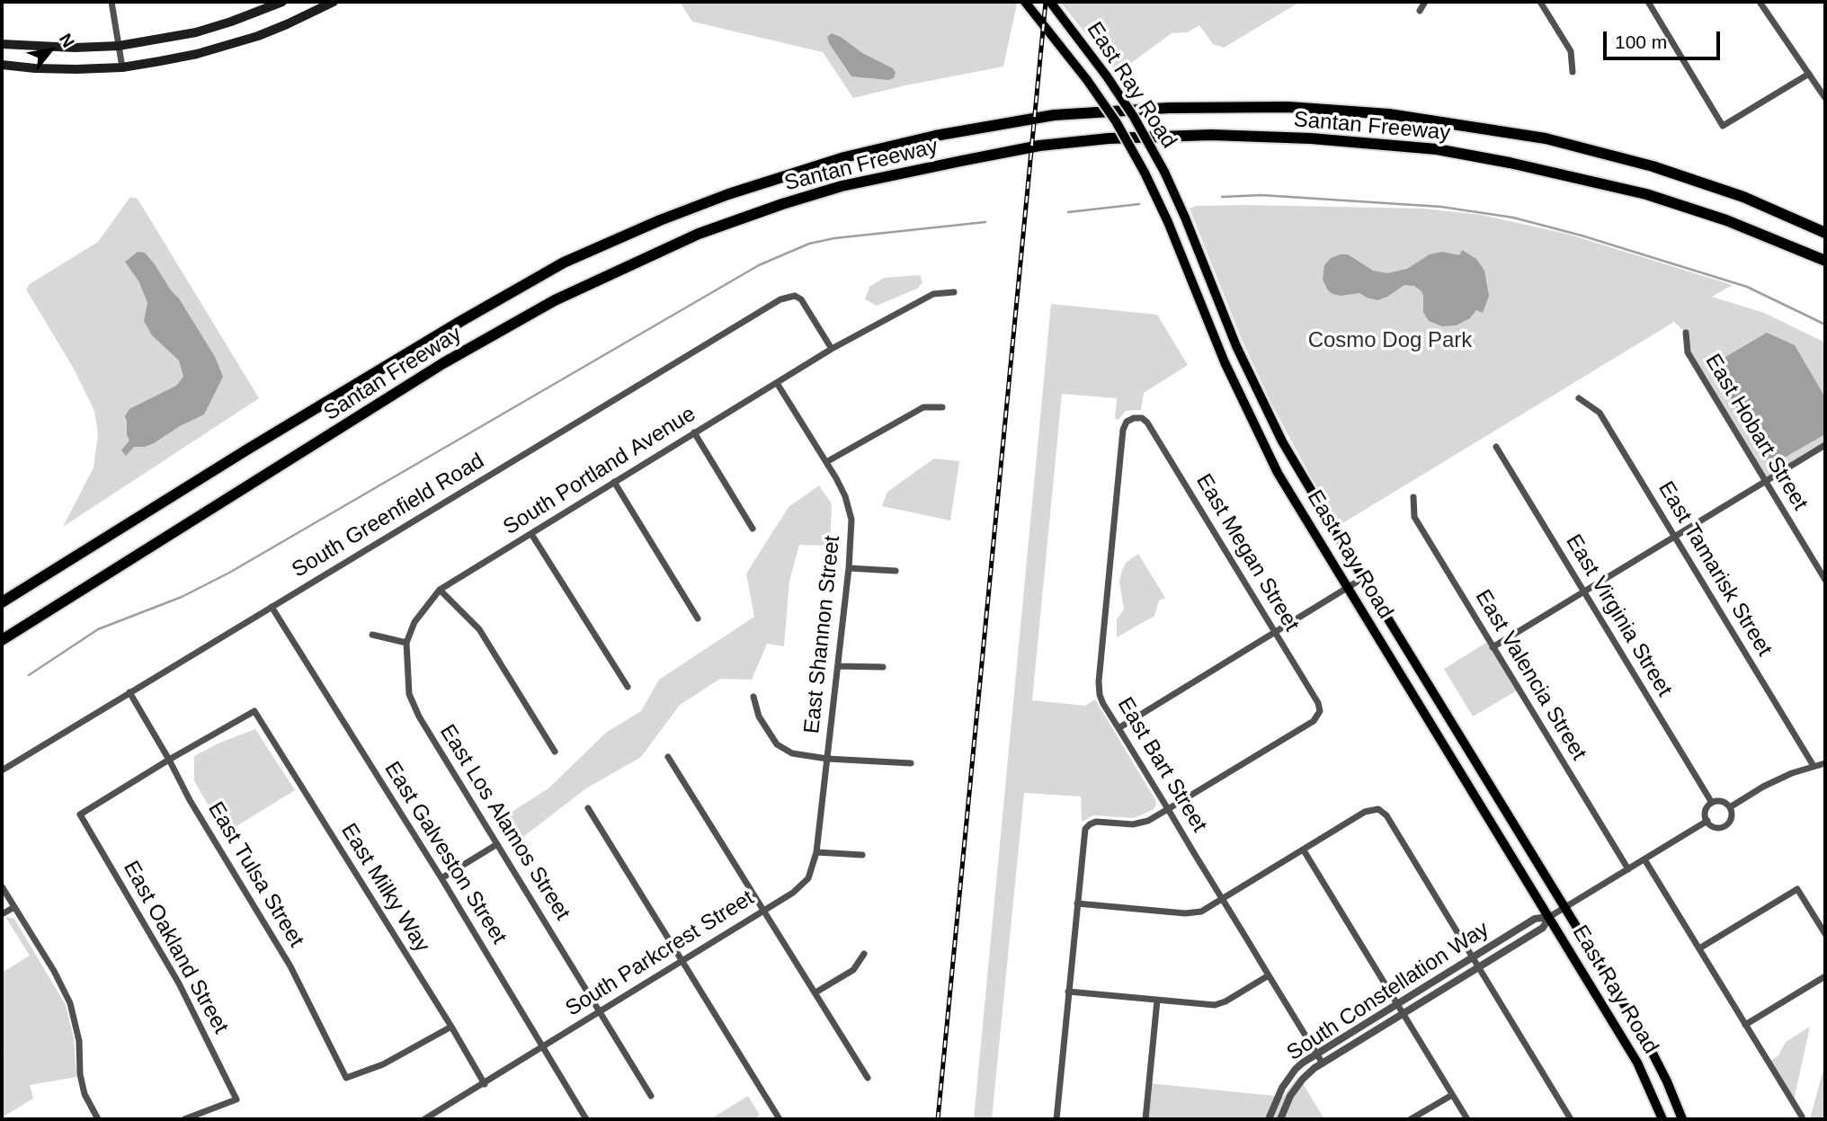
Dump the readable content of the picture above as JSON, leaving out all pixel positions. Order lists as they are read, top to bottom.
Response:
{
  "streets": {
    "highway": ["Santan Freeway"],
    "main road": ["East Ray Road"],
    "street": [
      "East Hobart Street",
      "South Portland Avenue",
      "South Greenfield Road",
      "East Megan Street",
      "East Tamarisk Street",
      "East Virginia Street",
      "East Shannon Street",
      "East Valencia Street",
      "East Bart Street",
      "East Los Alamos Street",
      "East Galveston Street",
      "East Tulsa Street",
      "East Milky Way",
      "East Oakland Street",
      "South Parkcrest Street",
      "South Constellation Way"
    ]
  },
  "crossings": [
    ["East Ray Road", "South Constellation Way"],
    ["South Portland Avenue", "South Greenfield Road"],
    ["South Portland Avenue", "East Shannon Street"],
    ["South Portland Avenue", "East Los Alamos Street"],
    ["South Greenfield Road", "East Galveston Street"],
    ["South Greenfield Road", "East Tulsa Street"],
    ["East Megan Street", "East Bart Street"],
    ["East Shannon Street", "South Parkcrest Street"],
    ["East Bart Street", "South Constellation Way"],
    ["East Los Alamos Street", "South Parkcrest Street"],
    ["East Galveston Street", "South Parkcrest Street"],
    ["East Tulsa Street", "East Milky Way"],
    ["East Tulsa Street", "East Oakland Street"],
    ["East Milky Way", "East Oakland Street"],
    ["East Milky Way", "South Parkcrest Street"]
  ],
  "parks": ["Cosmo Dog Park"],
  "scale_bar": "100 m",
  "north": "top right"
}
